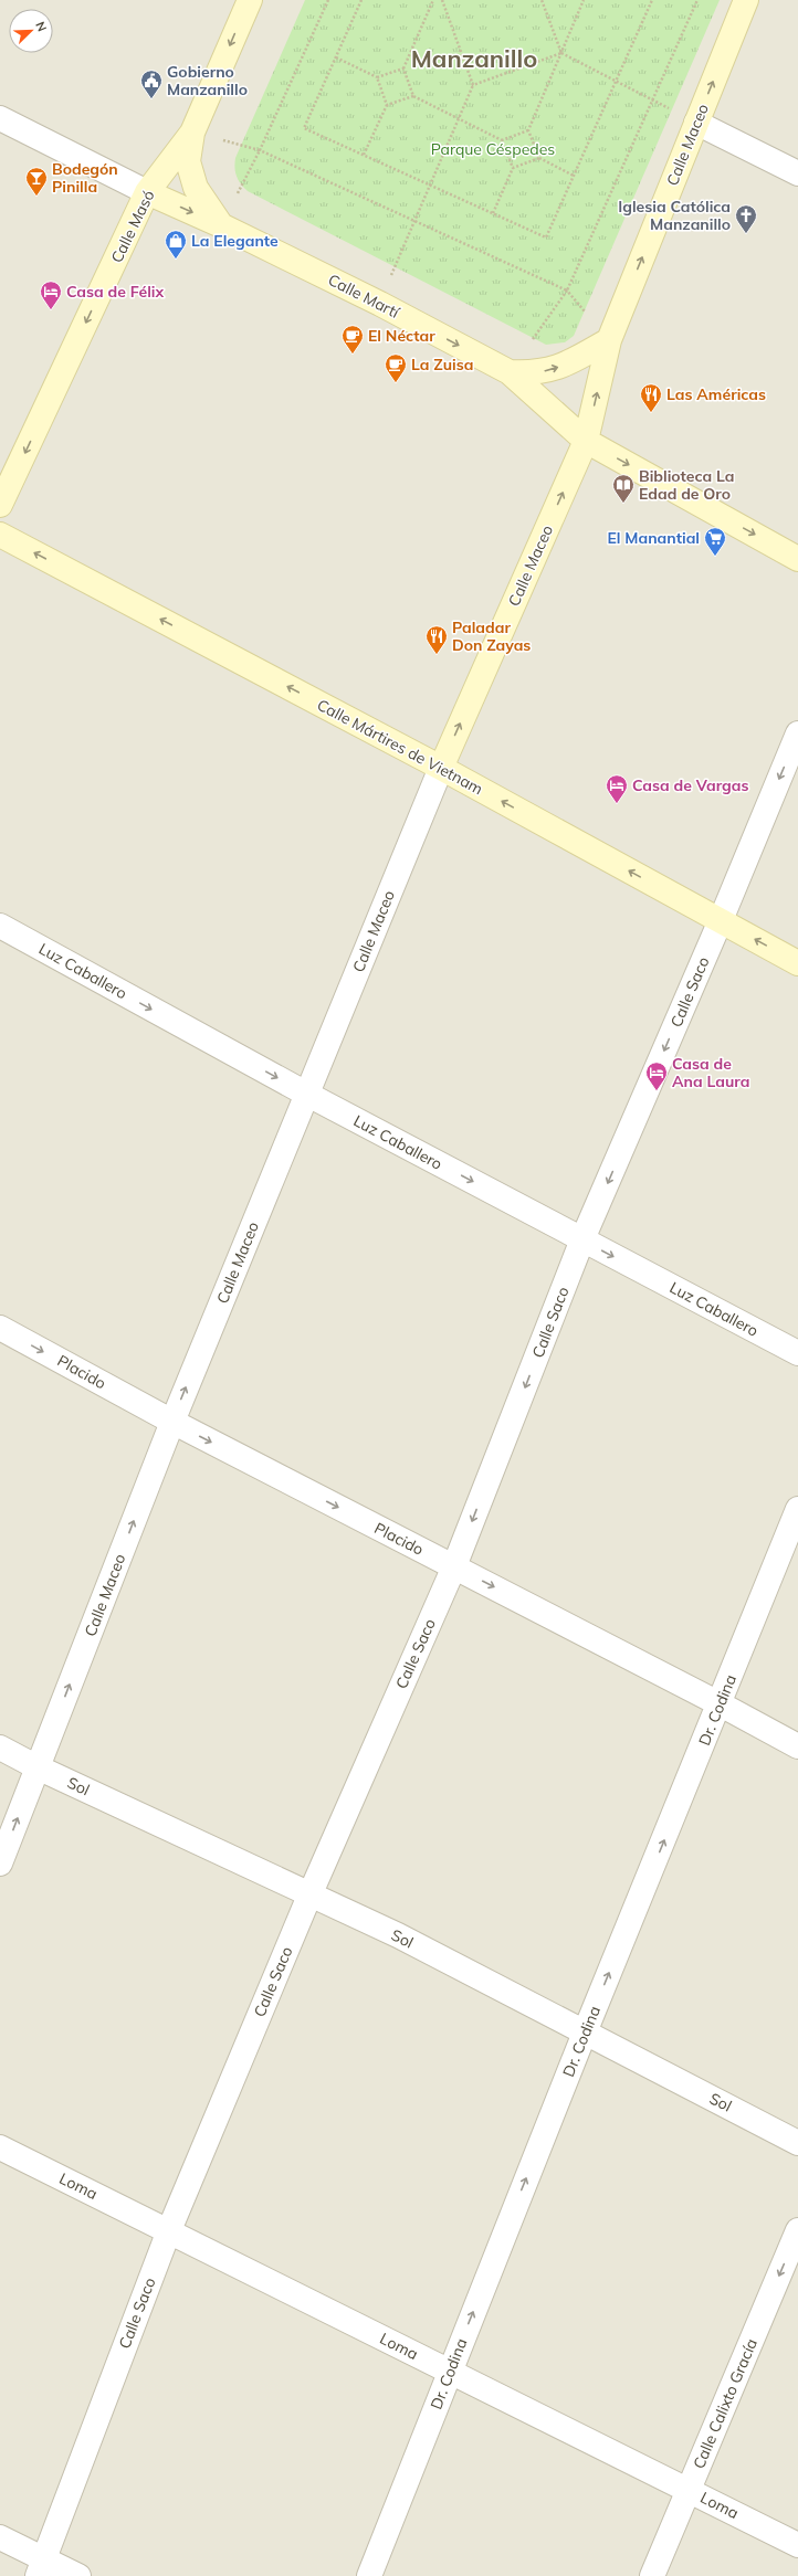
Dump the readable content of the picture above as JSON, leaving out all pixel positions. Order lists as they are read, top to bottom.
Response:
{
  "streets": {
    "main road": [
      "Calle Maceo",
      "Calle Masó",
      "Calle Martí",
      "Calle Mártires de Vietnam"
    ],
    "street": [
      "Luz Caballero",
      "Calle Saco",
      "Placido",
      "Dr. Codina",
      "Sol",
      "Loma",
      "Calle Calixto Gracía"
    ]
  },
  "crossings": [
    ["Calle Maceo", "Calle Martí"],
    ["Calle Maceo", "Calle Mártires de Vietnam"],
    ["Calle Maceo", "Luz Caballero"],
    ["Calle Maceo", "Placido"],
    ["Calle Maceo", "Sol"],
    ["Calle Masó", "Calle Martí"],
    ["Calle Mártires de Vietnam", "Calle Saco"],
    ["Luz Caballero", "Calle Saco"],
    ["Calle Saco", "Placido"],
    ["Calle Saco", "Sol"],
    ["Calle Saco", "Loma"],
    ["Placido", "Dr. Codina"],
    ["Dr. Codina", "Sol"],
    ["Dr. Codina", "Loma"],
    ["Loma", "Calle Calixto Gracía"]
  ],
  "one_way": [
    "Calle Maceo",
    "Calle Masó",
    "Calle Martí",
    "Calle Mártires de Vietnam",
    "Luz Caballero",
    "Calle Saco",
    "Placido",
    "Dr. Codina",
    "Calle Calixto Gracía"
  ],
  "districts": ["Manzanillo"],
  "parks": ["Parque Céspedes"],
  "places": {
    "public building": ["Gobierno Manzanillo"],
    "bar": ["Bodegón Pinilla"],
    "church": ["Iglesia Católica Manzanillo"],
    "shop": ["La Elegante"],
    "hotel": ["Casa de Félix", "Casa de Vargas", "Casa de Ana Laura"],
    "cafe": ["El Néctar", "La Zuisa"],
    "restaurant": ["Las Américas", "Paladar Don Zayas"],
    "library": ["Biblioteca La Edad de Oro"],
    "supermarket": ["El Manantial"]
  },
  "north": "top right"
}
